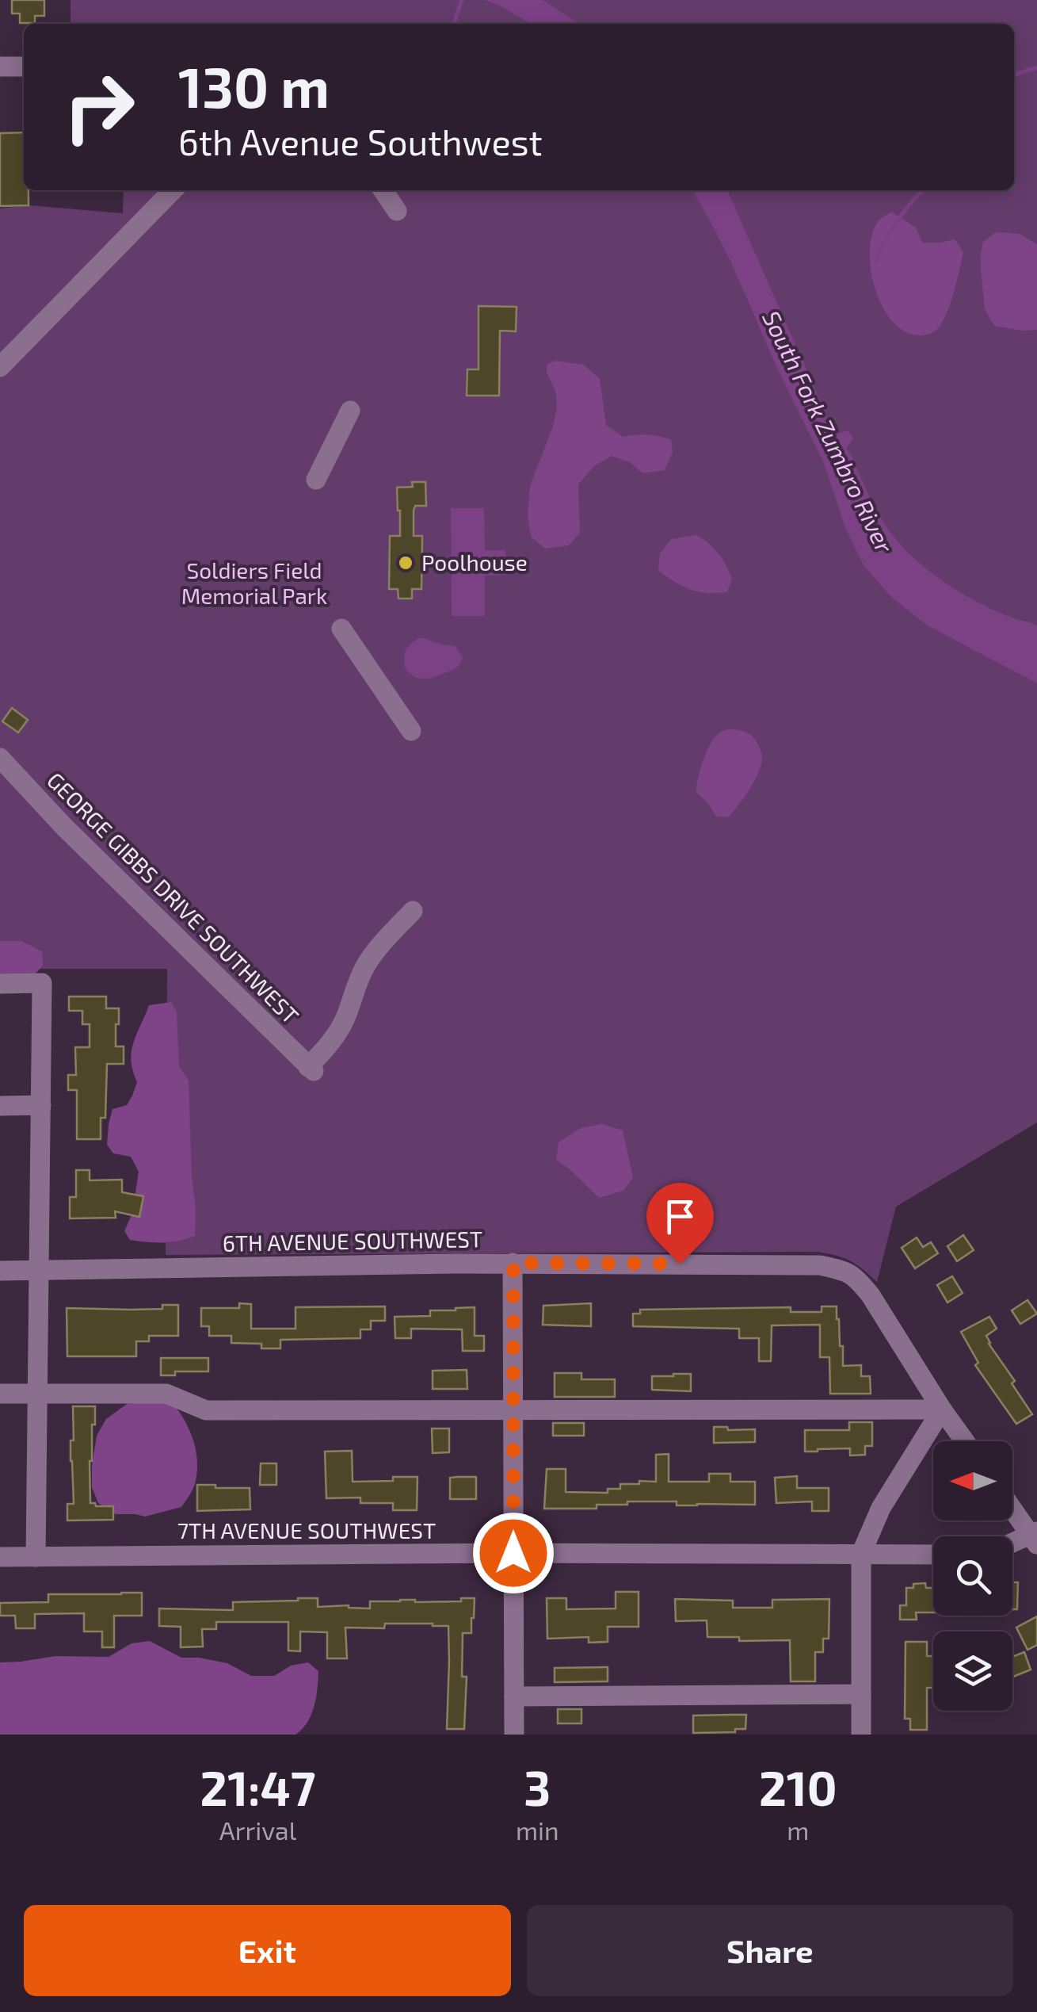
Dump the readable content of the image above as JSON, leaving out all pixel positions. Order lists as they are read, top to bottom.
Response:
{
  "streets": {
    "street": ["GEORGE GIBBS DRIVE SOUTHWEST", "6TH AVENUE SOUTHWEST", "7TH AVENUE SOUTHWEST"]
  },
  "water": ["South Fork Zumbro River"],
  "parks": ["Soldiers Field Memorial Park"],
  "places": ["Poolhouse"],
  "north": "left",
  "page": {
    "turn": ["130 m", "6th Avenue Southwest"],
    "eta": [
      "21:47",
      "Arrival",
      "3",
      "min",
      "210",
      "m"
    ],
    "buttons": ["Exit", "Share"]
  }
}
